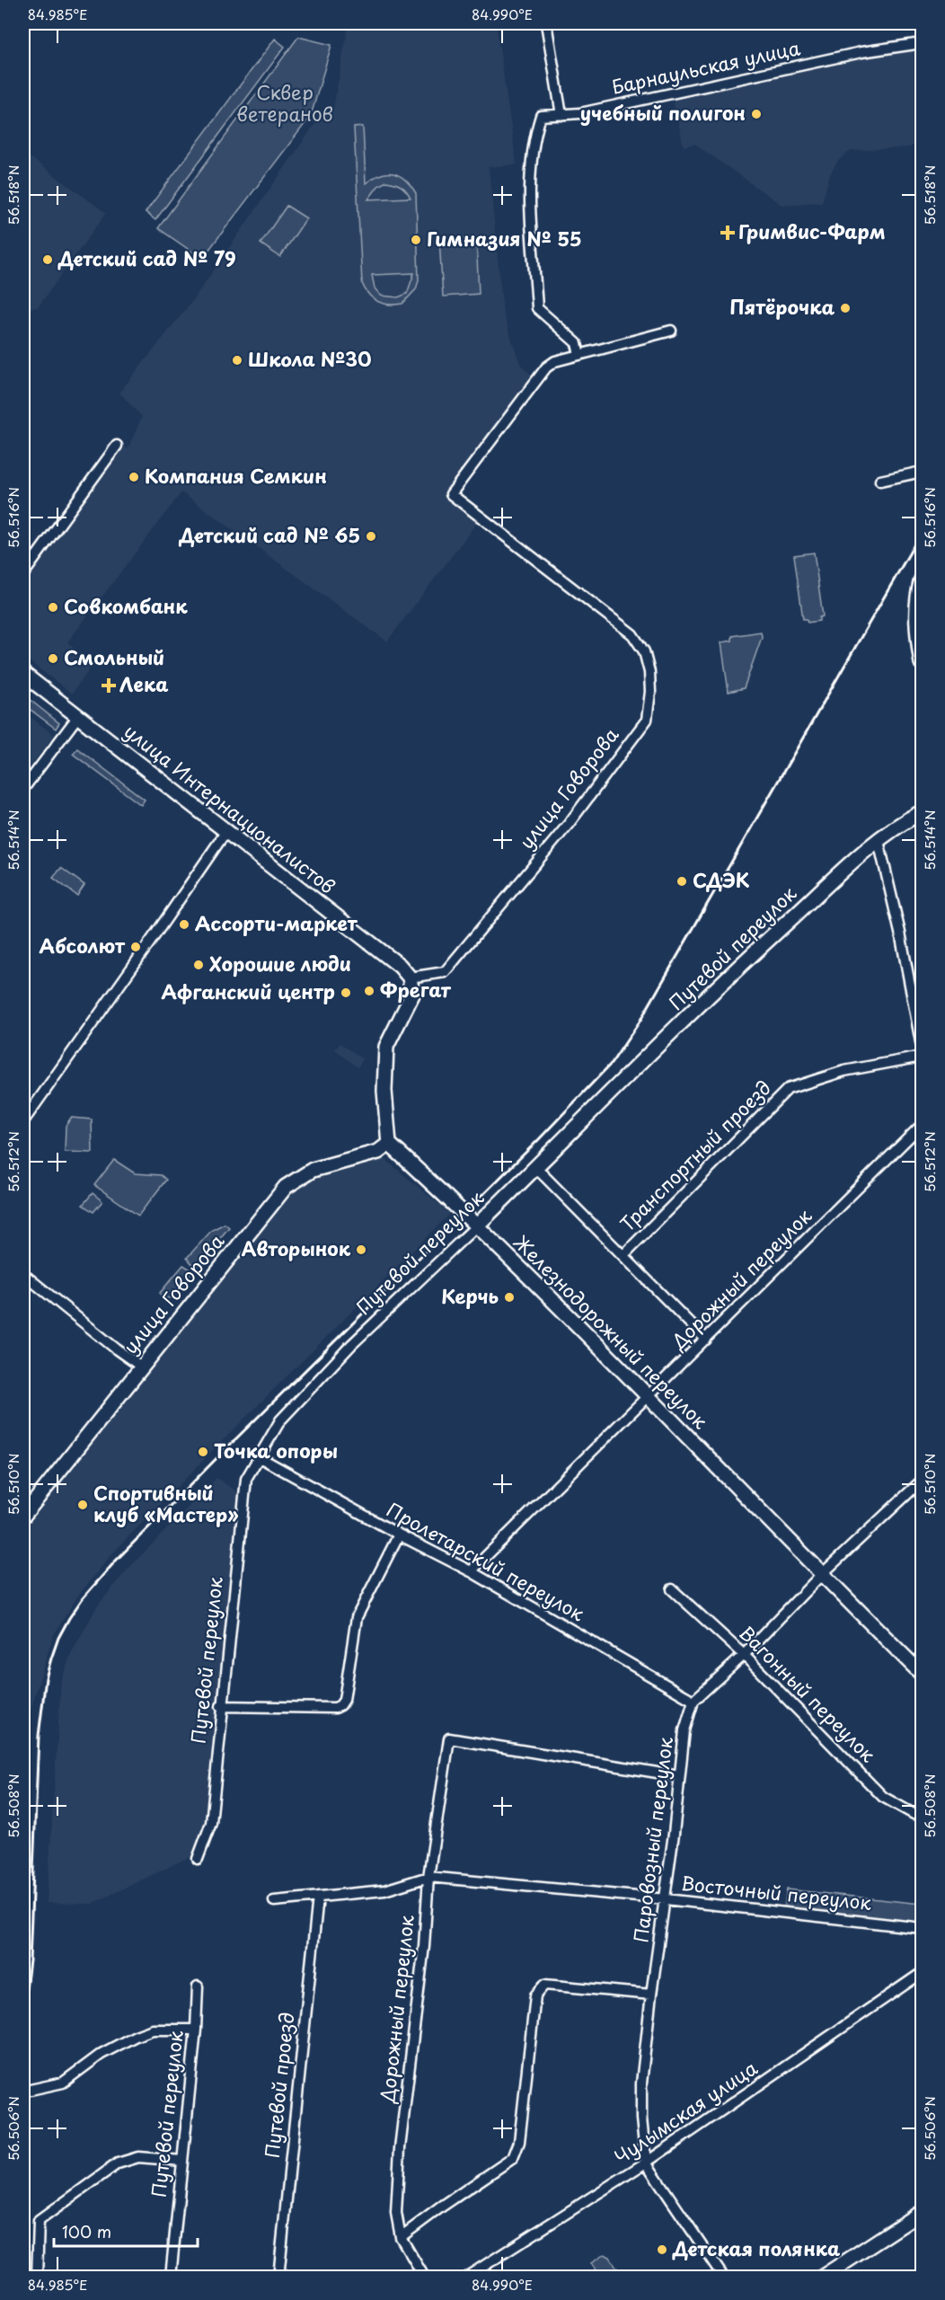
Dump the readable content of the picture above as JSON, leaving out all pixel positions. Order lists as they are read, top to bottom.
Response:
{
  "streets": {
    "street": [
      "Барнаульская улица",
      "улица Говорова",
      "улица Интернационалистов",
      "Путевой переулок",
      "Транспортный проезд",
      "Дорожный переулок",
      "Железнодорожный переулок",
      "Пролетарский переулок",
      "Вагонный переулок",
      "Паровозный переулок",
      "Восточный переулок",
      "Путевой проезд",
      "Чулымская улица"
    ]
  },
  "crossings": [
    ["Барнаульская улица", "улица Говорова"],
    ["улица Говорова", "улица Интернационалистов"],
    ["улица Говорова", "Железнодорожный переулок"],
    ["Путевой переулок", "Железнодорожный переулок"],
    ["Путевой переулок", "Пролетарский переулок"],
    ["Дорожный переулок", "Железнодорожный переулок"],
    ["Дорожный переулок", "Пролетарский переулок"],
    ["Дорожный переулок", "Паровозный переулок"],
    ["Дорожный переулок", "Восточный переулок"],
    ["Пролетарский переулок", "Паровозный переулок"],
    ["Паровозный переулок", "Восточный переулок"],
    ["Паровозный переулок", "Чулымская улица"],
    ["Восточный переулок", "Путевой проезд"]
  ],
  "parks": ["Сквер ветеранов"],
  "places": {
    "other": [
      "учебный полигон",
      "Гимназия № 55",
      "Детский сад № 79",
      "Пятёрочка",
      "Школа №30",
      "Компания Семкин",
      "Детский сад № 65",
      "Совкомбанк",
      "Смольный",
      "СДЭК",
      "Ассорти-маркет",
      "Абсолют",
      "Хорошие люди",
      "Фрегат",
      "Афганский центр",
      "Авторынок",
      "Керчь",
      "Точка опоры",
      "Спортивный клуб «Мастер»",
      "Детская полянка"
    ],
    "health": ["Гримвис-Фарм", "Лека"]
  },
  "scale_bar": "100 m",
  "coordinates": [
    "84.985°E",
    "84.990°E",
    "56.518°N",
    "56.516°N",
    "56.514°N",
    "56.512°N",
    "56.510°N",
    "56.508°N",
    "56.506°N"
  ]
}
